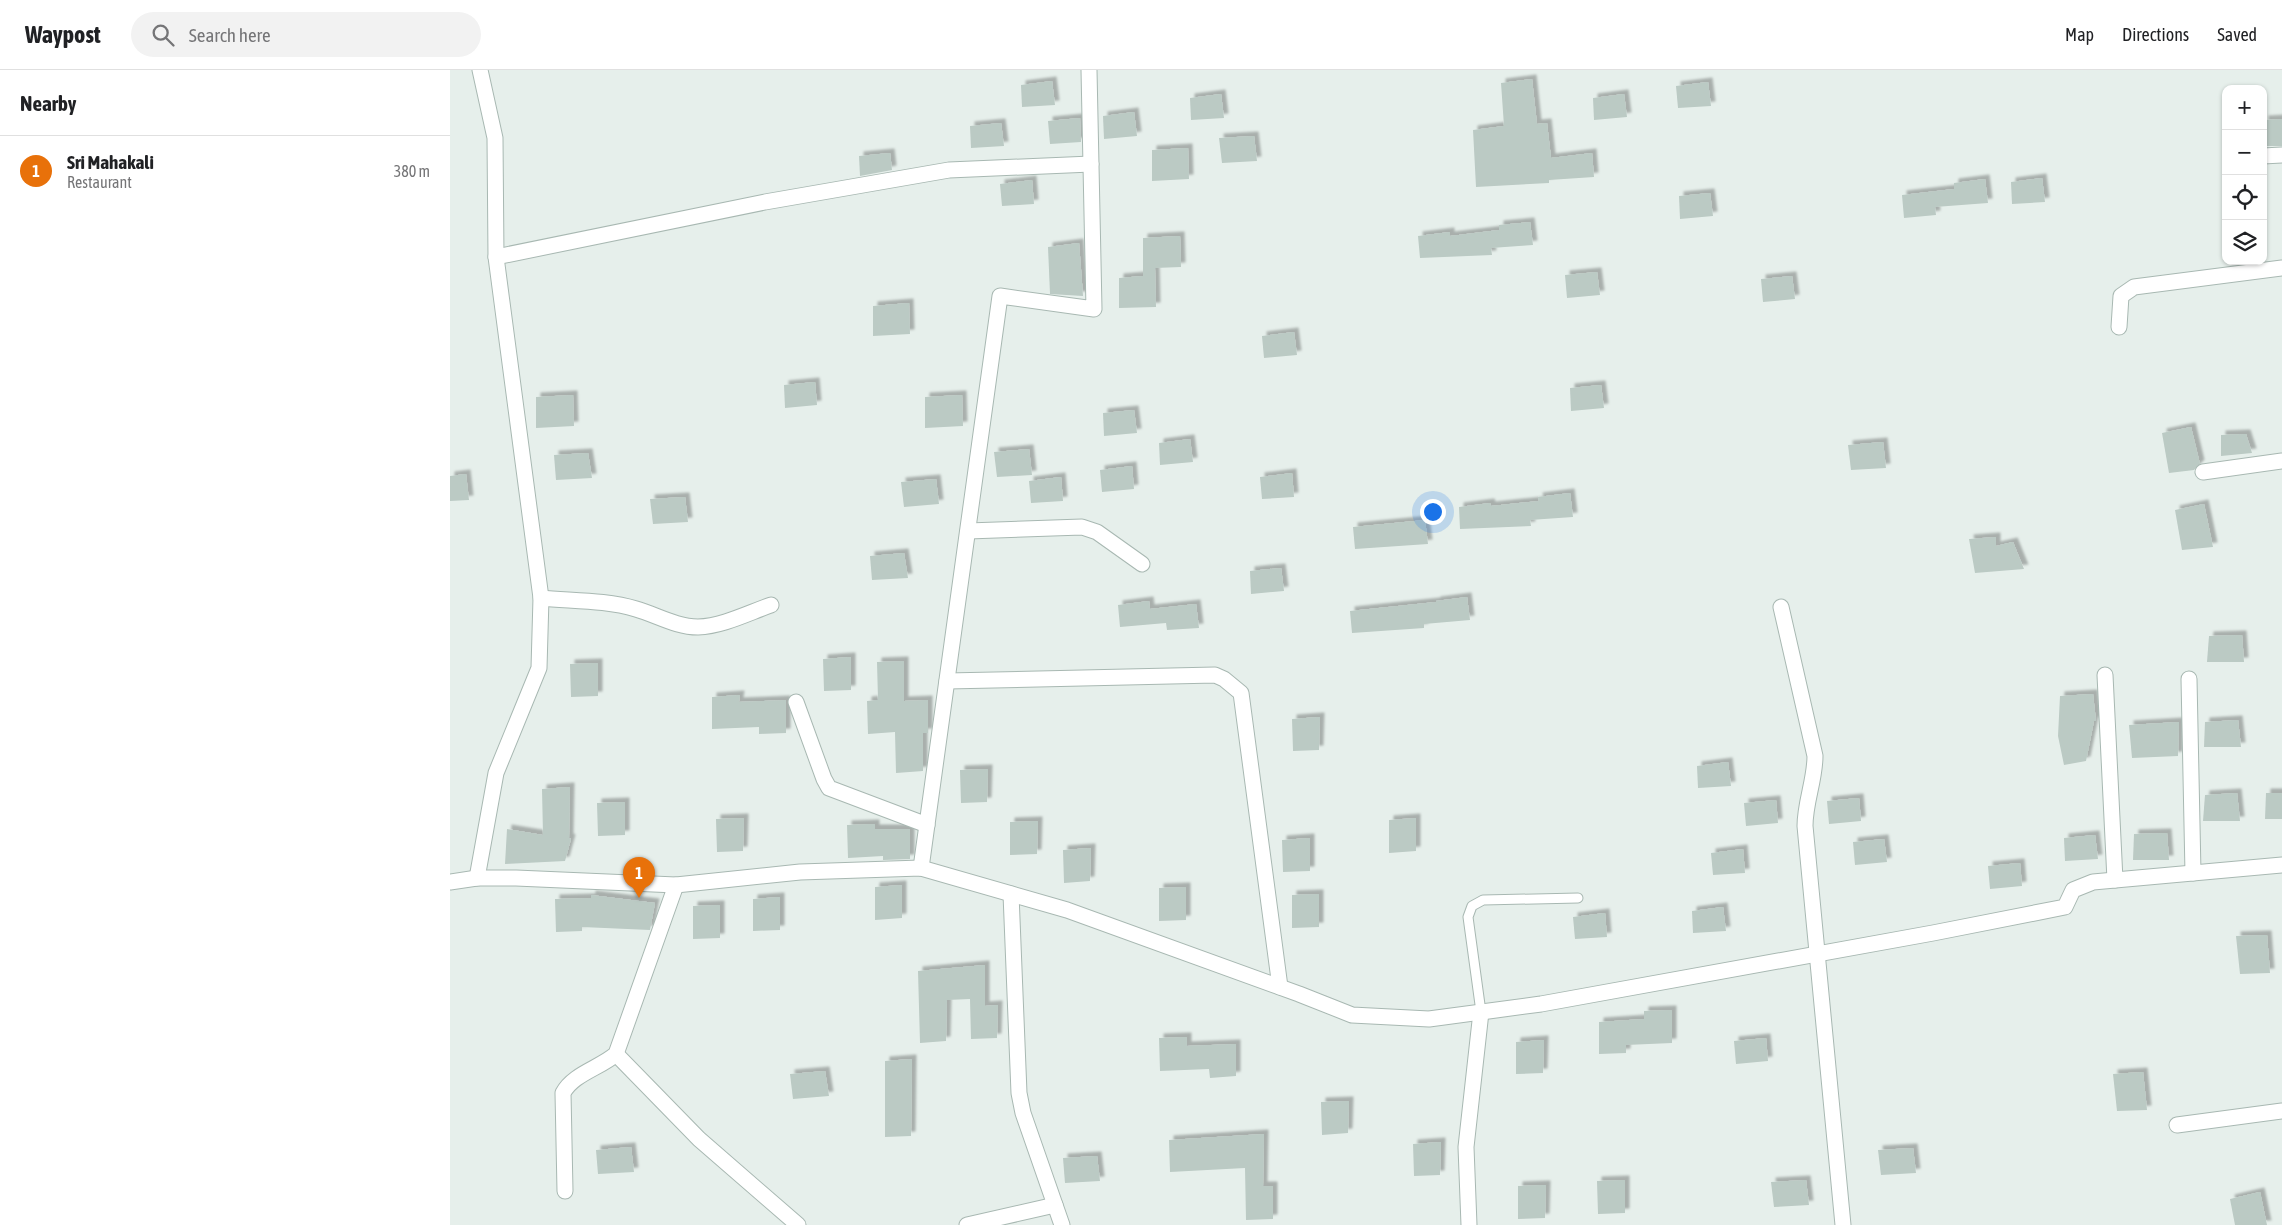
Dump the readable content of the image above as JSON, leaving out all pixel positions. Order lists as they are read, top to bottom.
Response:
{
  "page": {
    "header": "Waypost",
    "search": "Search here",
    "nav": ["Map", "Directions", "Saved"],
    "heading": "Nearby",
    "map_buttons": ["+", "−"],
    "list": [
      {
        "mark": "1",
        "name": "Sri Mahakali",
        "note": "Restaurant",
        "value": "380 m"
      }
    ],
    "pins": "1"
  }
}
